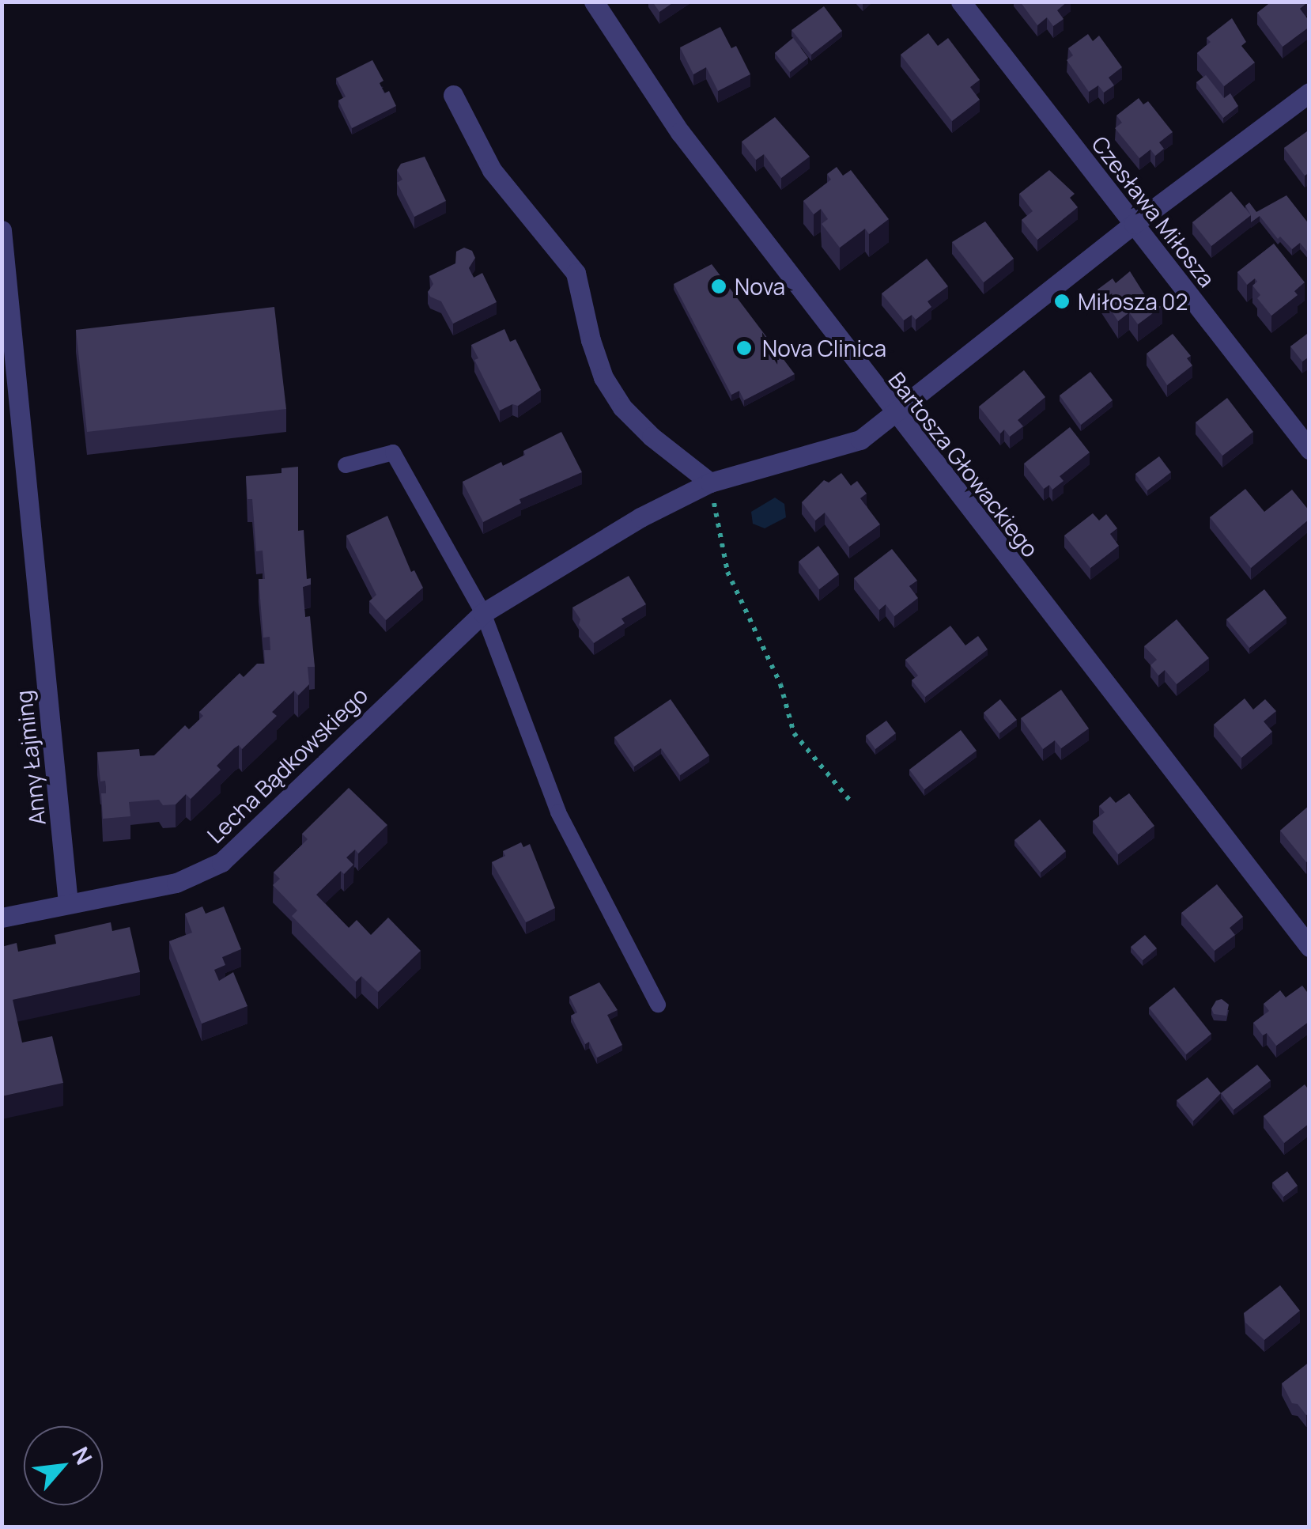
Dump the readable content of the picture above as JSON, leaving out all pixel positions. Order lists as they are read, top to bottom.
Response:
{
  "streets": {
    "street": [
      "Czesława Miłosza",
      "Bartosza Głowackiego",
      "Anny Łajming",
      "Lecha Bądkowskiego"
    ]
  },
  "crossings": [
    ["Czesława Miłosza", "Lecha Bądkowskiego"],
    ["Bartosza Głowackiego", "Lecha Bądkowskiego"],
    ["Anny Łajming", "Lecha Bądkowskiego"]
  ],
  "places": ["Nova", "Miłosza 02", "Nova Clinica"],
  "north": "top right"
}
